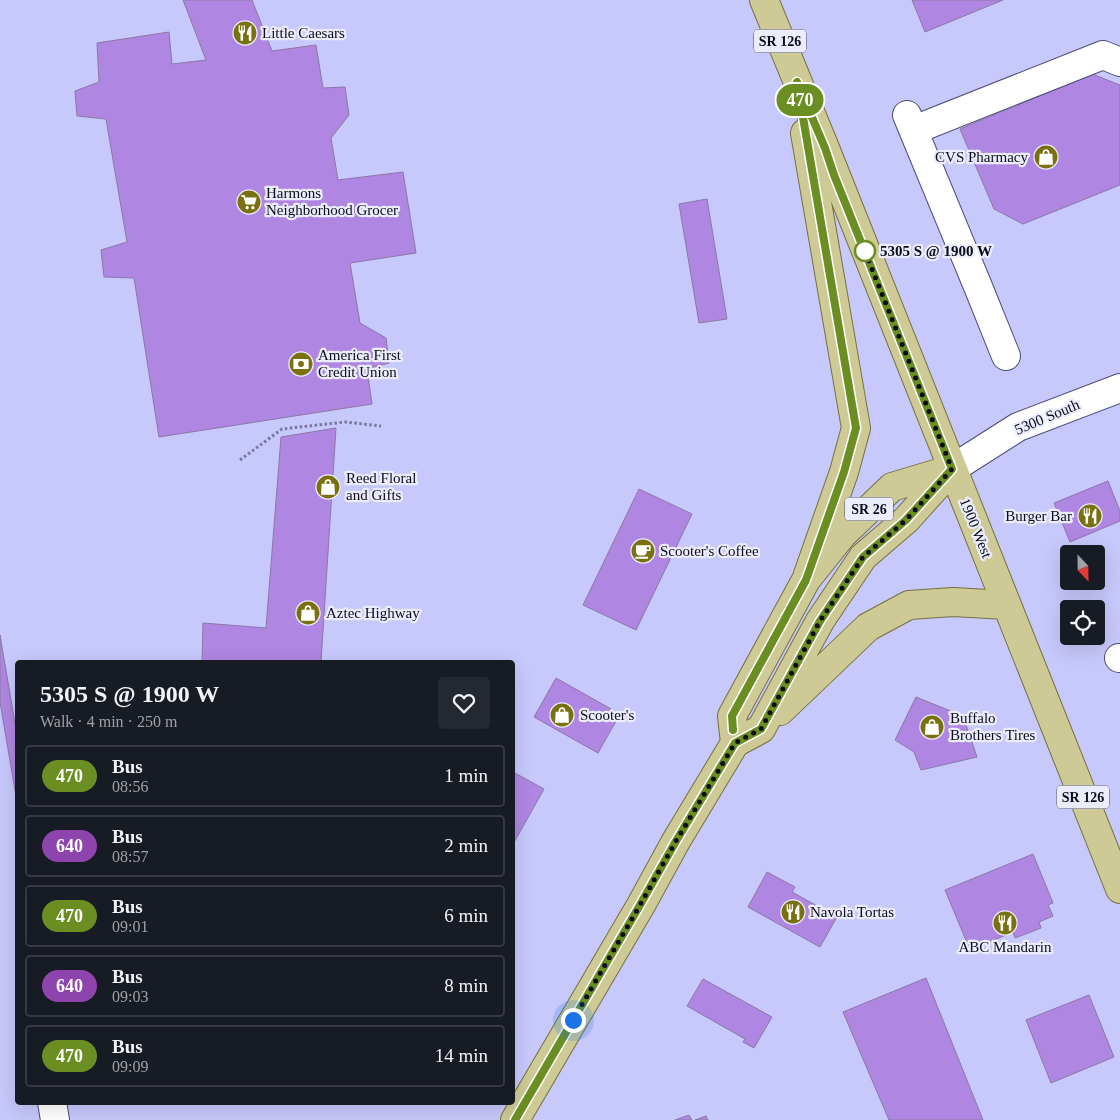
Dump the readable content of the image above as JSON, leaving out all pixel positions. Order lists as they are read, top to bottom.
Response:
{
  "streets": {
    "main road": ["SR 126", "SR 26", "1900 West"],
    "street": ["5300 South"]
  },
  "crossings": [
    ["5300 South", "SR 26"],
    ["5300 South", "1900 West"],
    ["SR 26", "1900 West"]
  ],
  "places": {
    "restaurant": [
      "Little Caesars",
      "Burger Bar",
      "Navola Tortas",
      "ABC Mandarin"
    ],
    "shop": [
      "CVS Pharmacy",
      "Reed Floral and Gifts",
      "Aztec Highway",
      "Scooter's",
      "Buffalo Brothers Tires"
    ],
    "supermarket": ["Harmons Neighborhood Grocer"],
    "other": ["5305 S @ 1900 W"],
    "bank": ["America First Credit Union"],
    "cafe": ["Scooter's Coffee"]
  },
  "lines": ["bus line 470"],
  "north": "bottom",
  "page": {
    "on_map": "470",
    "heading": ["5305 S @ 1900 W", "Walk · 4 min · 250 m"],
    "list": [
      {
        "mark": "470",
        "name": "Bus",
        "note": "08:56",
        "value": "1 min"
      },
      {
        "mark": "640",
        "name": "Bus",
        "note": "08:57",
        "value": "2 min"
      },
      {
        "mark": "470",
        "name": "Bus",
        "note": "09:01",
        "value": "6 min"
      },
      {
        "mark": "640",
        "name": "Bus",
        "note": "09:03",
        "value": "8 min"
      },
      {
        "mark": "470",
        "name": "Bus",
        "note": "09:09",
        "value": "14 min"
      }
    ]
  }
}
